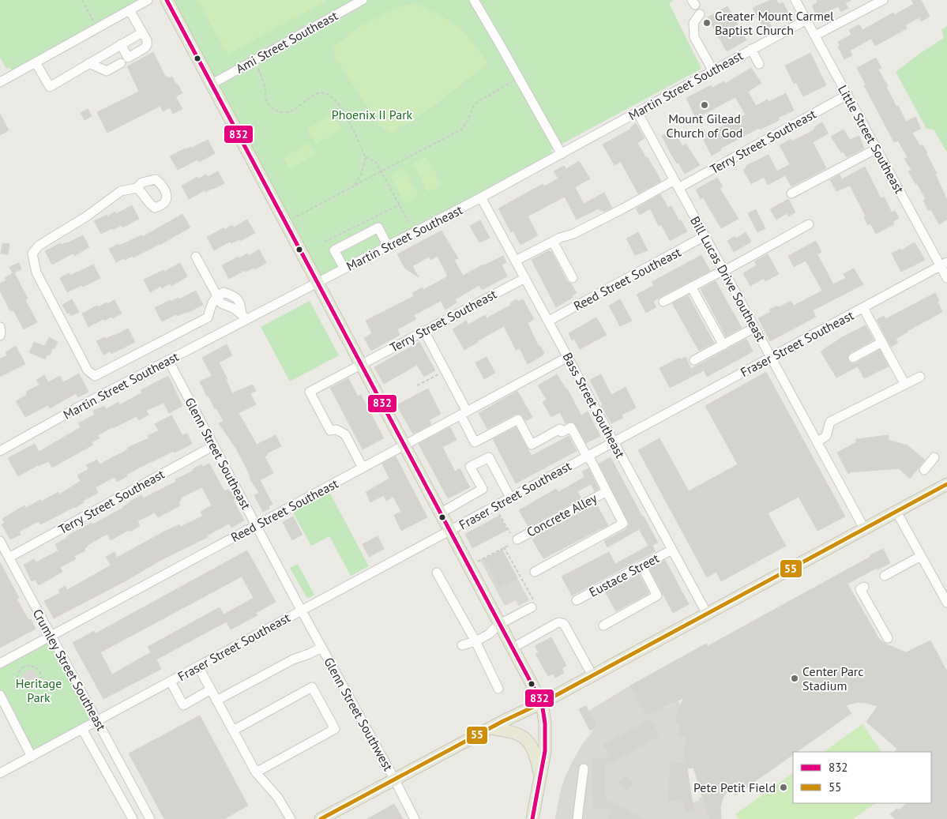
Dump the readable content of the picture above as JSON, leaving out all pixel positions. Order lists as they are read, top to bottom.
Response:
{
  "streets": {
    "street": [
      "Ami Street Southeast",
      "Martin Street Southeast",
      "Little Street Southeast",
      "Terry Street Southeast",
      "Reed Street Southeast",
      "Bill Lucas Drive Southeast",
      "Fraser Street Southeast",
      "Bass Street Southeast",
      "Glenn Street Southeast",
      "Concrete Alley",
      "Eustace Street",
      "Crumley Street Southeast",
      "Glenn Street Southwest"
    ]
  },
  "crossings": [
    ["Martin Street Southeast", "Little Street Southeast"],
    ["Martin Street Southeast", "Bill Lucas Drive Southeast"],
    ["Martin Street Southeast", "Bass Street Southeast"],
    ["Martin Street Southeast", "Glenn Street Southeast"],
    ["Little Street Southeast", "Terry Street Southeast"],
    ["Little Street Southeast", "Fraser Street Southeast"],
    ["Terry Street Southeast", "Reed Street Southeast"],
    ["Terry Street Southeast", "Bill Lucas Drive Southeast"],
    ["Terry Street Southeast", "Bass Street Southeast"],
    ["Terry Street Southeast", "Glenn Street Southeast"],
    ["Terry Street Southeast", "Crumley Street Southeast"],
    ["Reed Street Southeast", "Bill Lucas Drive Southeast"],
    ["Reed Street Southeast", "Bass Street Southeast"],
    ["Reed Street Southeast", "Glenn Street Southeast"],
    ["Reed Street Southeast", "Crumley Street Southeast"],
    ["Bill Lucas Drive Southeast", "Fraser Street Southeast"],
    ["Fraser Street Southeast", "Bass Street Southeast"],
    ["Fraser Street Southeast", "Glenn Street Southeast"],
    ["Fraser Street Southeast", "Crumley Street Southeast"],
    ["Fraser Street Southeast", "Glenn Street Southwest"],
    ["Bass Street Southeast", "Eustace Street"],
    ["Glenn Street Southeast", "Glenn Street Southwest"]
  ],
  "parks": ["Phoenix II Park", "Heritage Park"],
  "places": [
    "Greater Mount Carmel Baptist Church",
    "Mount Gilead Church of God",
    "Center Parc Stadium",
    "Pete Petit Field"
  ],
  "lines": ["transit line 832", "transit line 55"],
  "legend": ["832", "55"]
}
